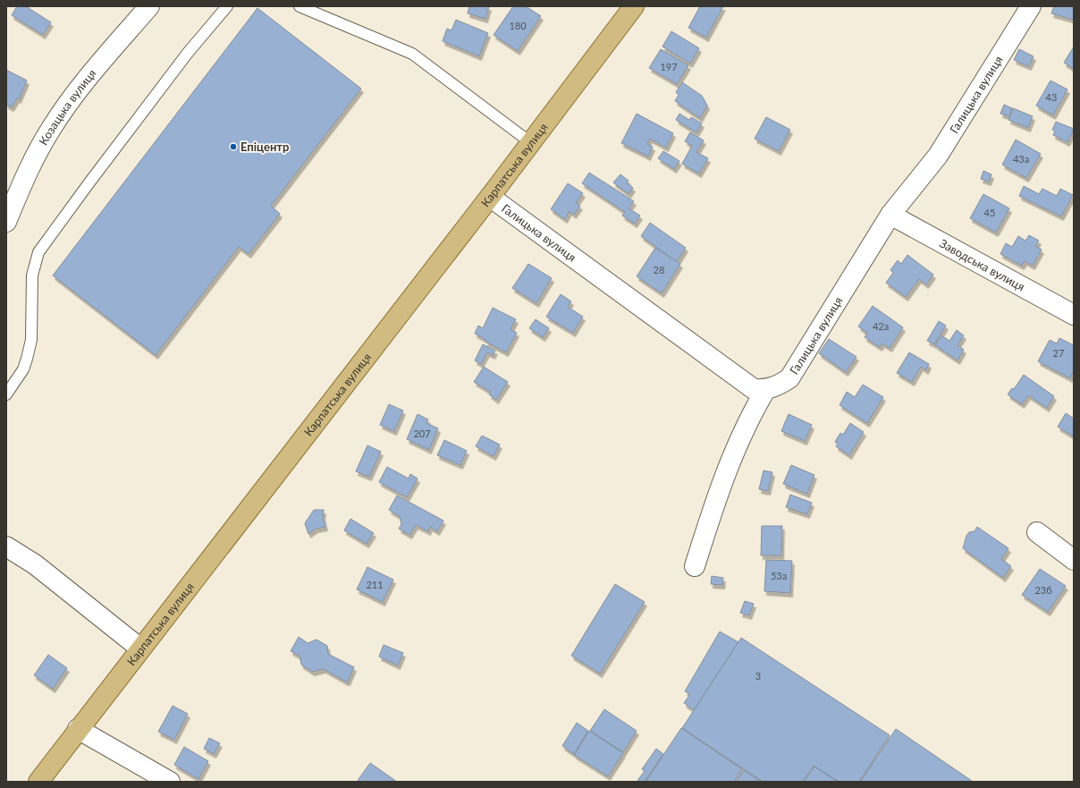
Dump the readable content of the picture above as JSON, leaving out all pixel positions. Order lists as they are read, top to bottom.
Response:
{
  "streets": {
    "main road": ["Карпатська вулиця"],
    "street": ["Галицька вулиця", "Козацька вулиця", "Заводська вулиця"]
  },
  "crossings": [
    ["Галицька вулиця", "Карпатська вулиця"],
    ["Галицька вулиця", "Заводська вулиця"]
  ],
  "places": ["Епіцентр"],
  "house_numbers": [
    "180",
    "197",
    "43",
    "43а",
    "45",
    "28",
    "42а",
    "27",
    "207",
    "53а",
    "211",
    "23б",
    "3"
  ]
}
